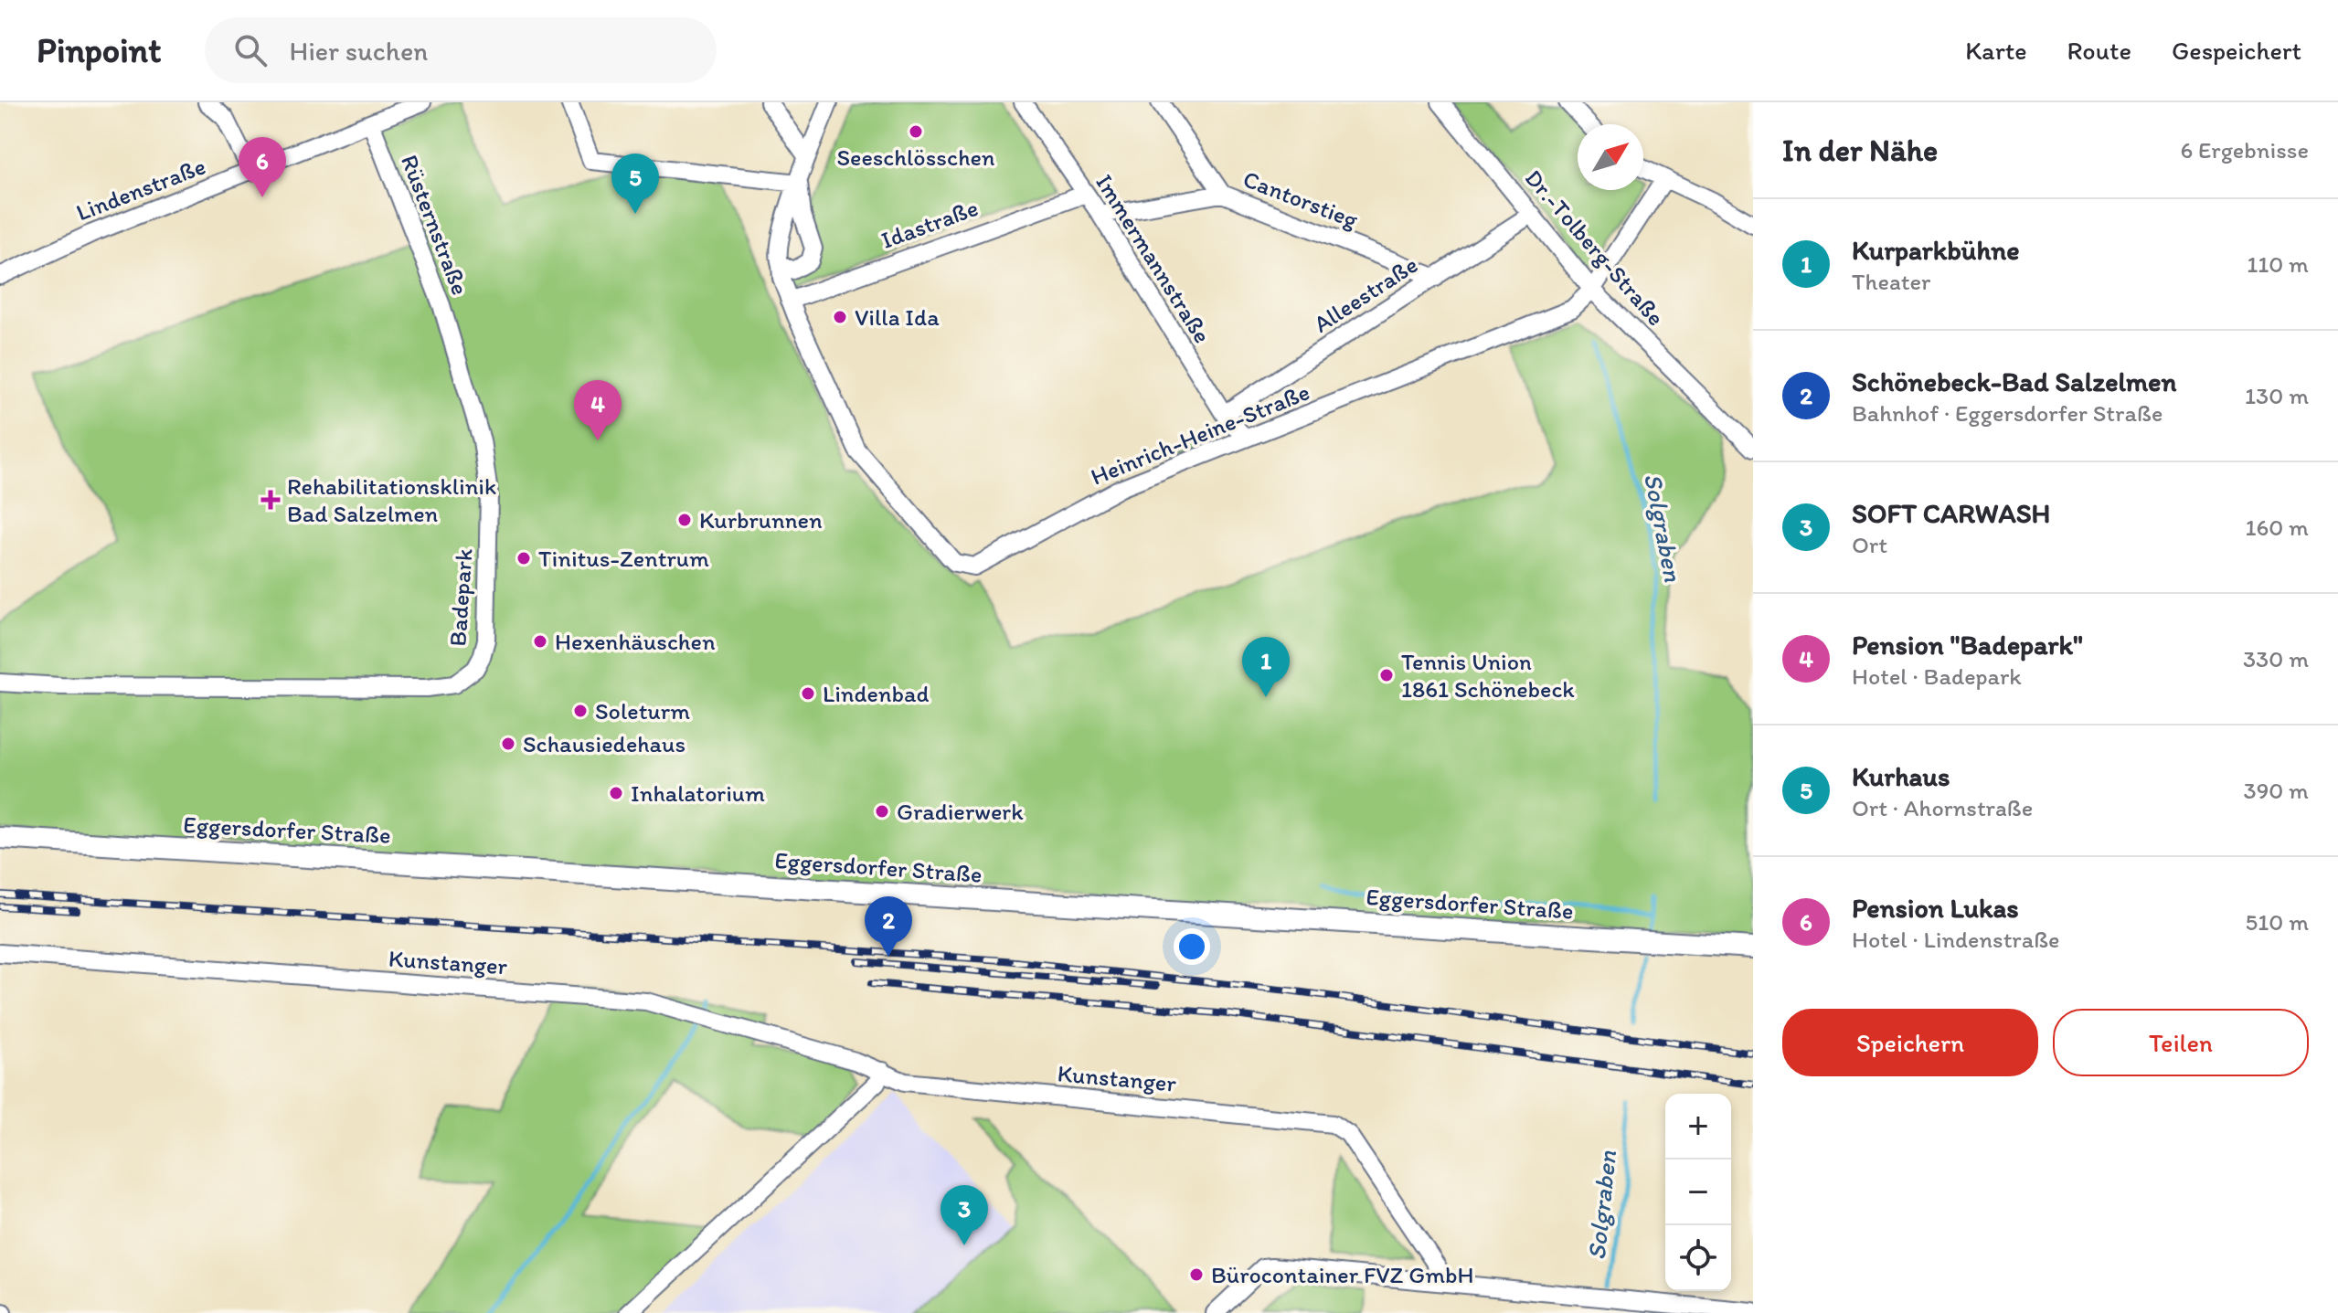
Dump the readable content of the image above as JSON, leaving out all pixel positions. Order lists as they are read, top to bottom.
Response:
{
  "streets": {
    "street": [
      "Lindenstraße",
      "Cantorstieg",
      "Idastraße",
      "Rüsternstraße",
      "Dr.-Tolberg-Straße",
      "Immermannstraße",
      "Alleestraße",
      "Heinrich-Heine-Straße",
      "Badepark",
      "Eggersdorfer Straße",
      "Kunstanger"
    ]
  },
  "crossings": [
    ["Lindenstraße", "Rüsternstraße"],
    ["Cantorstieg", "Immermannstraße"],
    ["Cantorstieg", "Alleestraße"],
    ["Idastraße", "Immermannstraße"],
    ["Idastraße", "Heinrich-Heine-Straße"],
    ["Rüsternstraße", "Badepark"],
    ["Dr.-Tolberg-Straße", "Alleestraße"],
    ["Dr.-Tolberg-Straße", "Heinrich-Heine-Straße"],
    ["Immermannstraße", "Alleestraße"],
    ["Immermannstraße", "Heinrich-Heine-Straße"]
  ],
  "water": ["Solgraben"],
  "places": {
    "other": [
      "Seeschlösschen",
      "Villa Ida",
      "Kurbrunnen",
      "Tinitus-Zentrum",
      "Hexenhäuschen",
      "Tennis Union 1861 Schönebeck",
      "Lindenbad",
      "Soleturm",
      "Schausiedehaus",
      "Inhalatorium",
      "Gradierwerk",
      "Bürocontainer FVZ GmbH"
    ],
    "health": ["Rehabilitationsklinik Bad Salzelmen"]
  },
  "north": "top right",
  "page": {
    "header": "Pinpoint",
    "search": "Hier suchen",
    "nav": ["Karte", "Route", "Gespeichert"],
    "heading": ["In der Nähe", "6 Ergebnisse"],
    "pins": [
      "6",
      "5",
      "4",
      "1",
      "2",
      "3"
    ],
    "list": [
      {
        "mark": "1",
        "name": "Kurparkbühne",
        "note": "Theater",
        "value": "110 m"
      },
      {
        "mark": "2",
        "name": "Schönebeck-Bad Salzelmen",
        "note": "Bahnhof · Eggersdorfer Straße",
        "value": "130 m"
      },
      {
        "mark": "3",
        "name": "SOFT CARWASH",
        "note": "Ort",
        "value": "160 m"
      },
      {
        "mark": "4",
        "name": "Pension \"Badepark\"",
        "note": "Hotel · Badepark",
        "value": "330 m"
      },
      {
        "mark": "5",
        "name": "Kurhaus",
        "note": "Ort · Ahornstraße",
        "value": "390 m"
      },
      {
        "mark": "6",
        "name": "Pension Lukas",
        "note": "Hotel · Lindenstraße",
        "value": "510 m"
      }
    ],
    "buttons": ["Speichern", "Teilen"],
    "map_buttons": ["+", "−"]
  }
}
